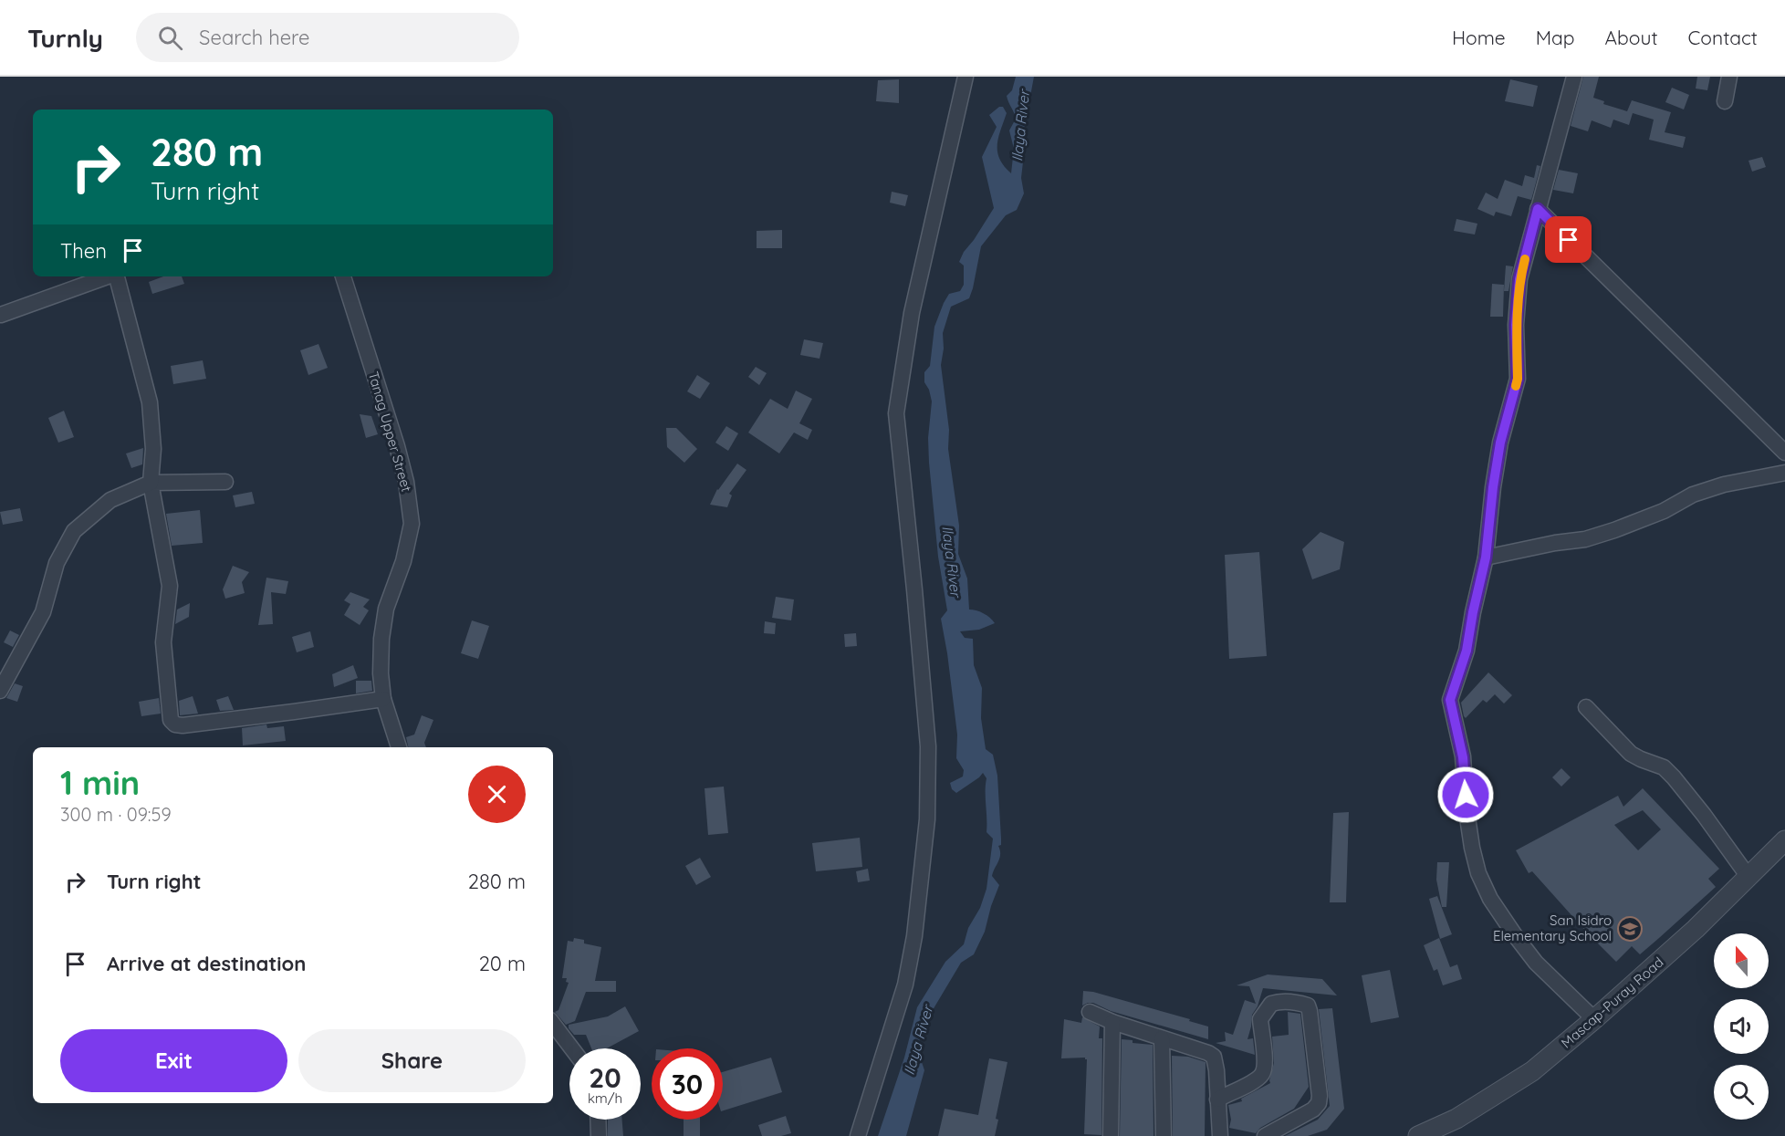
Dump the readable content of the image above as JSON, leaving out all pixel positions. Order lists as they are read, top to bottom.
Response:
{
  "streets": {
    "street": ["Tanag Upper Street", "Mascap-Puray Road"]
  },
  "water": ["Ilaya River"],
  "places": {
    "school or university": ["San Isidro Elementary School"]
  },
  "north": "top",
  "page": {
    "header": "Turnly",
    "search": "Search here",
    "nav": [
      "Home",
      "Map",
      "About",
      "Contact"
    ],
    "turn": ["280 m", "Turn right"],
    "then": "Then",
    "heading": ["1 min", "300 m · 09:59"],
    "list": [
      {
        "name": "Turn right",
        "value": "280 m"
      },
      {
        "name": "Arrive at destination",
        "value": "20 m"
      }
    ],
    "buttons": ["Exit", "Share"],
    "speed": "20 km/h",
    "limit": "30"
  }
}
